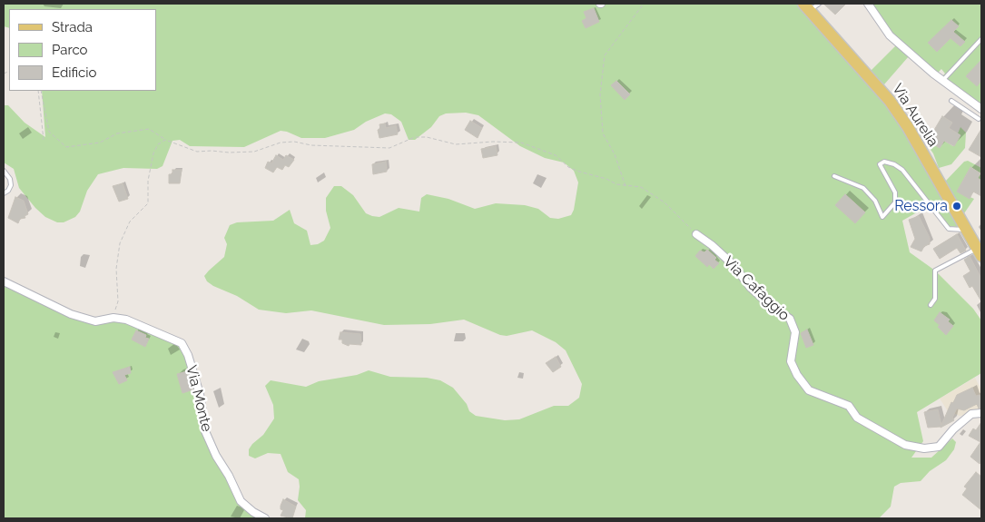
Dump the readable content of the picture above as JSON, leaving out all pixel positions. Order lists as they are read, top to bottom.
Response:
{
  "streets": {
    "main road": ["Via Aurelia"],
    "street": ["Via Cafaggio", "Via Monte"]
  },
  "places": ["Ressora"],
  "legend": ["Strada", "Parco", "Edificio"]
}
